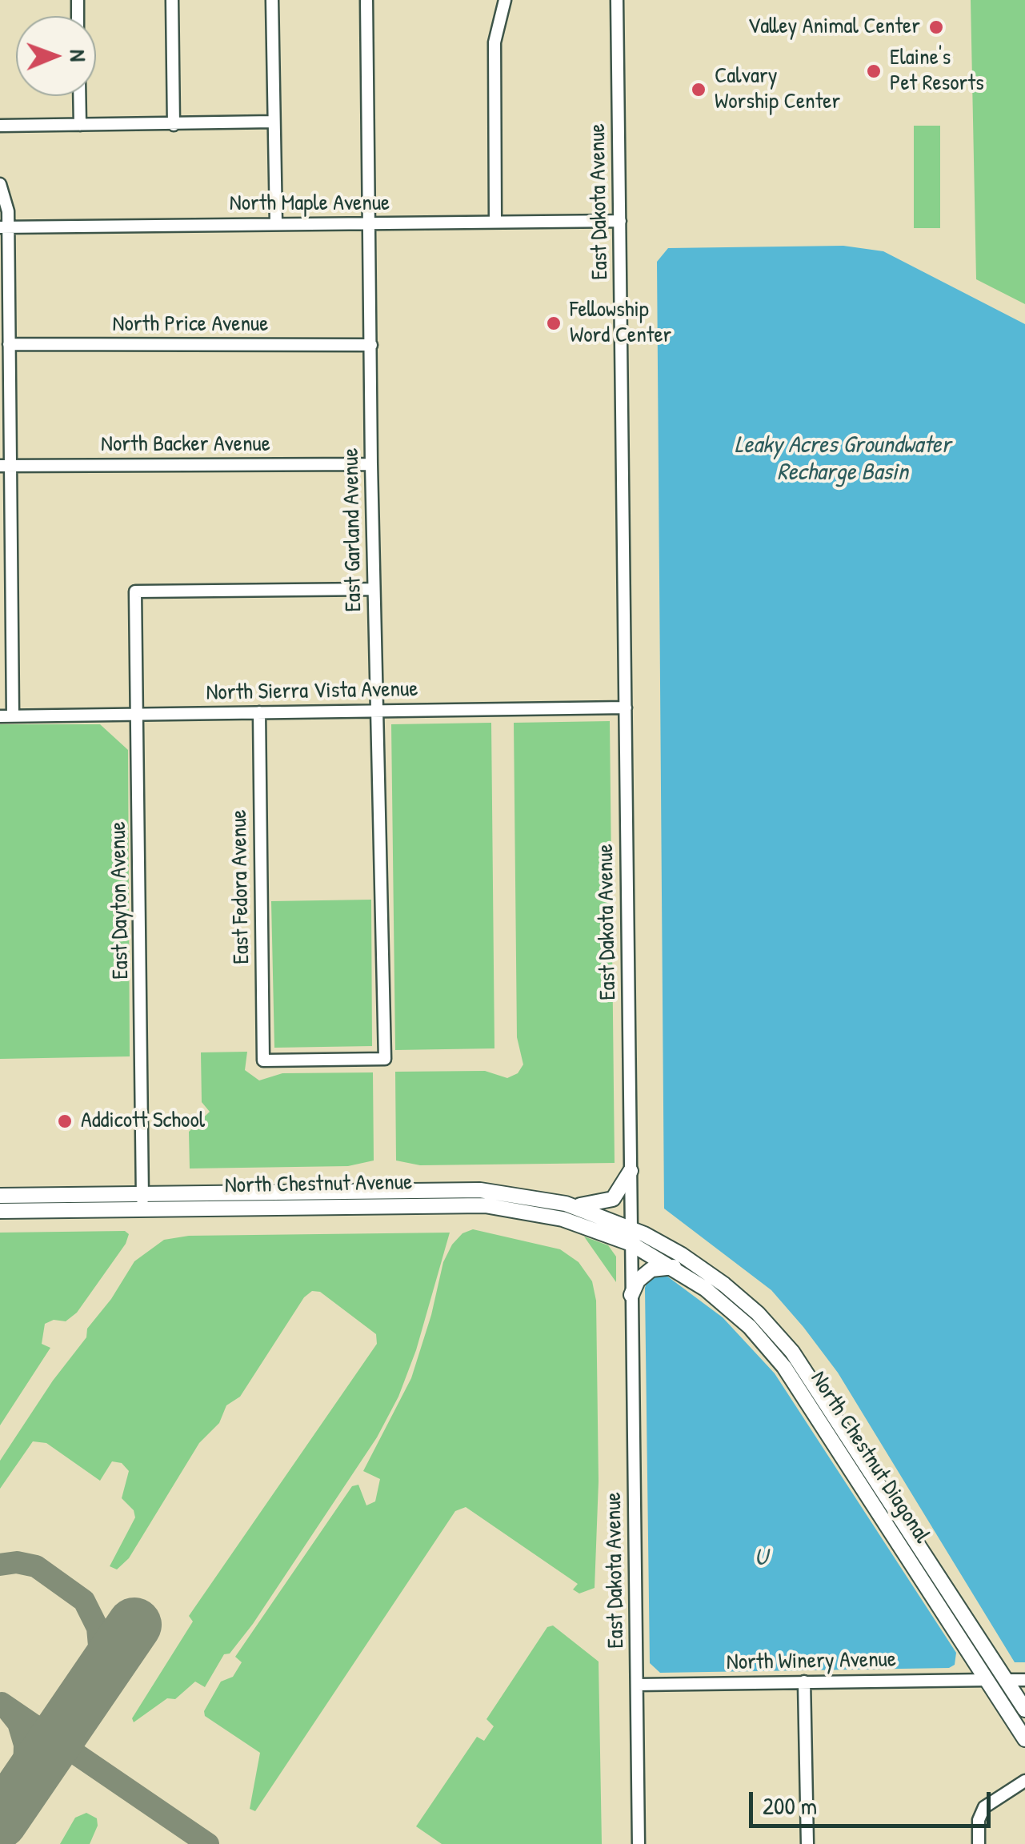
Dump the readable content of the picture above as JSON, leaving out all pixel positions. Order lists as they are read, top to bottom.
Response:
{
  "streets": {
    "main road": ["North Chestnut Avenue", "North Chestnut Diagonal"],
    "street": [
      "East Dakota Avenue",
      "North Maple Avenue",
      "North Price Avenue",
      "North Backer Avenue",
      "East Garland Avenue",
      "North Sierra Vista Avenue",
      "East Fedora Avenue",
      "East Dayton Avenue",
      "North Winery Avenue"
    ]
  },
  "crossings": [
    ["East Dakota Avenue", "North Maple Avenue"],
    ["East Dakota Avenue", "North Sierra Vista Avenue"],
    ["East Dakota Avenue", "North Chestnut Avenue"],
    ["East Dakota Avenue", "North Chestnut Diagonal"],
    ["East Dakota Avenue", "North Winery Avenue"],
    ["North Maple Avenue", "East Garland Avenue"],
    ["North Price Avenue", "East Garland Avenue"],
    ["North Backer Avenue", "East Garland Avenue"],
    ["East Garland Avenue", "North Sierra Vista Avenue"],
    ["East Garland Avenue", "East Fedora Avenue"],
    ["East Garland Avenue", "East Dayton Avenue"],
    ["North Sierra Vista Avenue", "East Fedora Avenue"],
    ["North Sierra Vista Avenue", "East Dayton Avenue"],
    ["East Dayton Avenue", "North Chestnut Avenue"],
    ["North Chestnut Avenue", "North Chestnut Diagonal"],
    ["North Chestnut Diagonal", "North Winery Avenue"]
  ],
  "water": ["Leaky Acres Groundwater Recharge Basin", "U"],
  "places": [
    "Valley Animal Center",
    "Elaine's Pet Resorts",
    "Calvary Worship Center",
    "Fellowship Word Center",
    "Addicott School"
  ],
  "scale_bar": "200 m",
  "north": "right"
}
